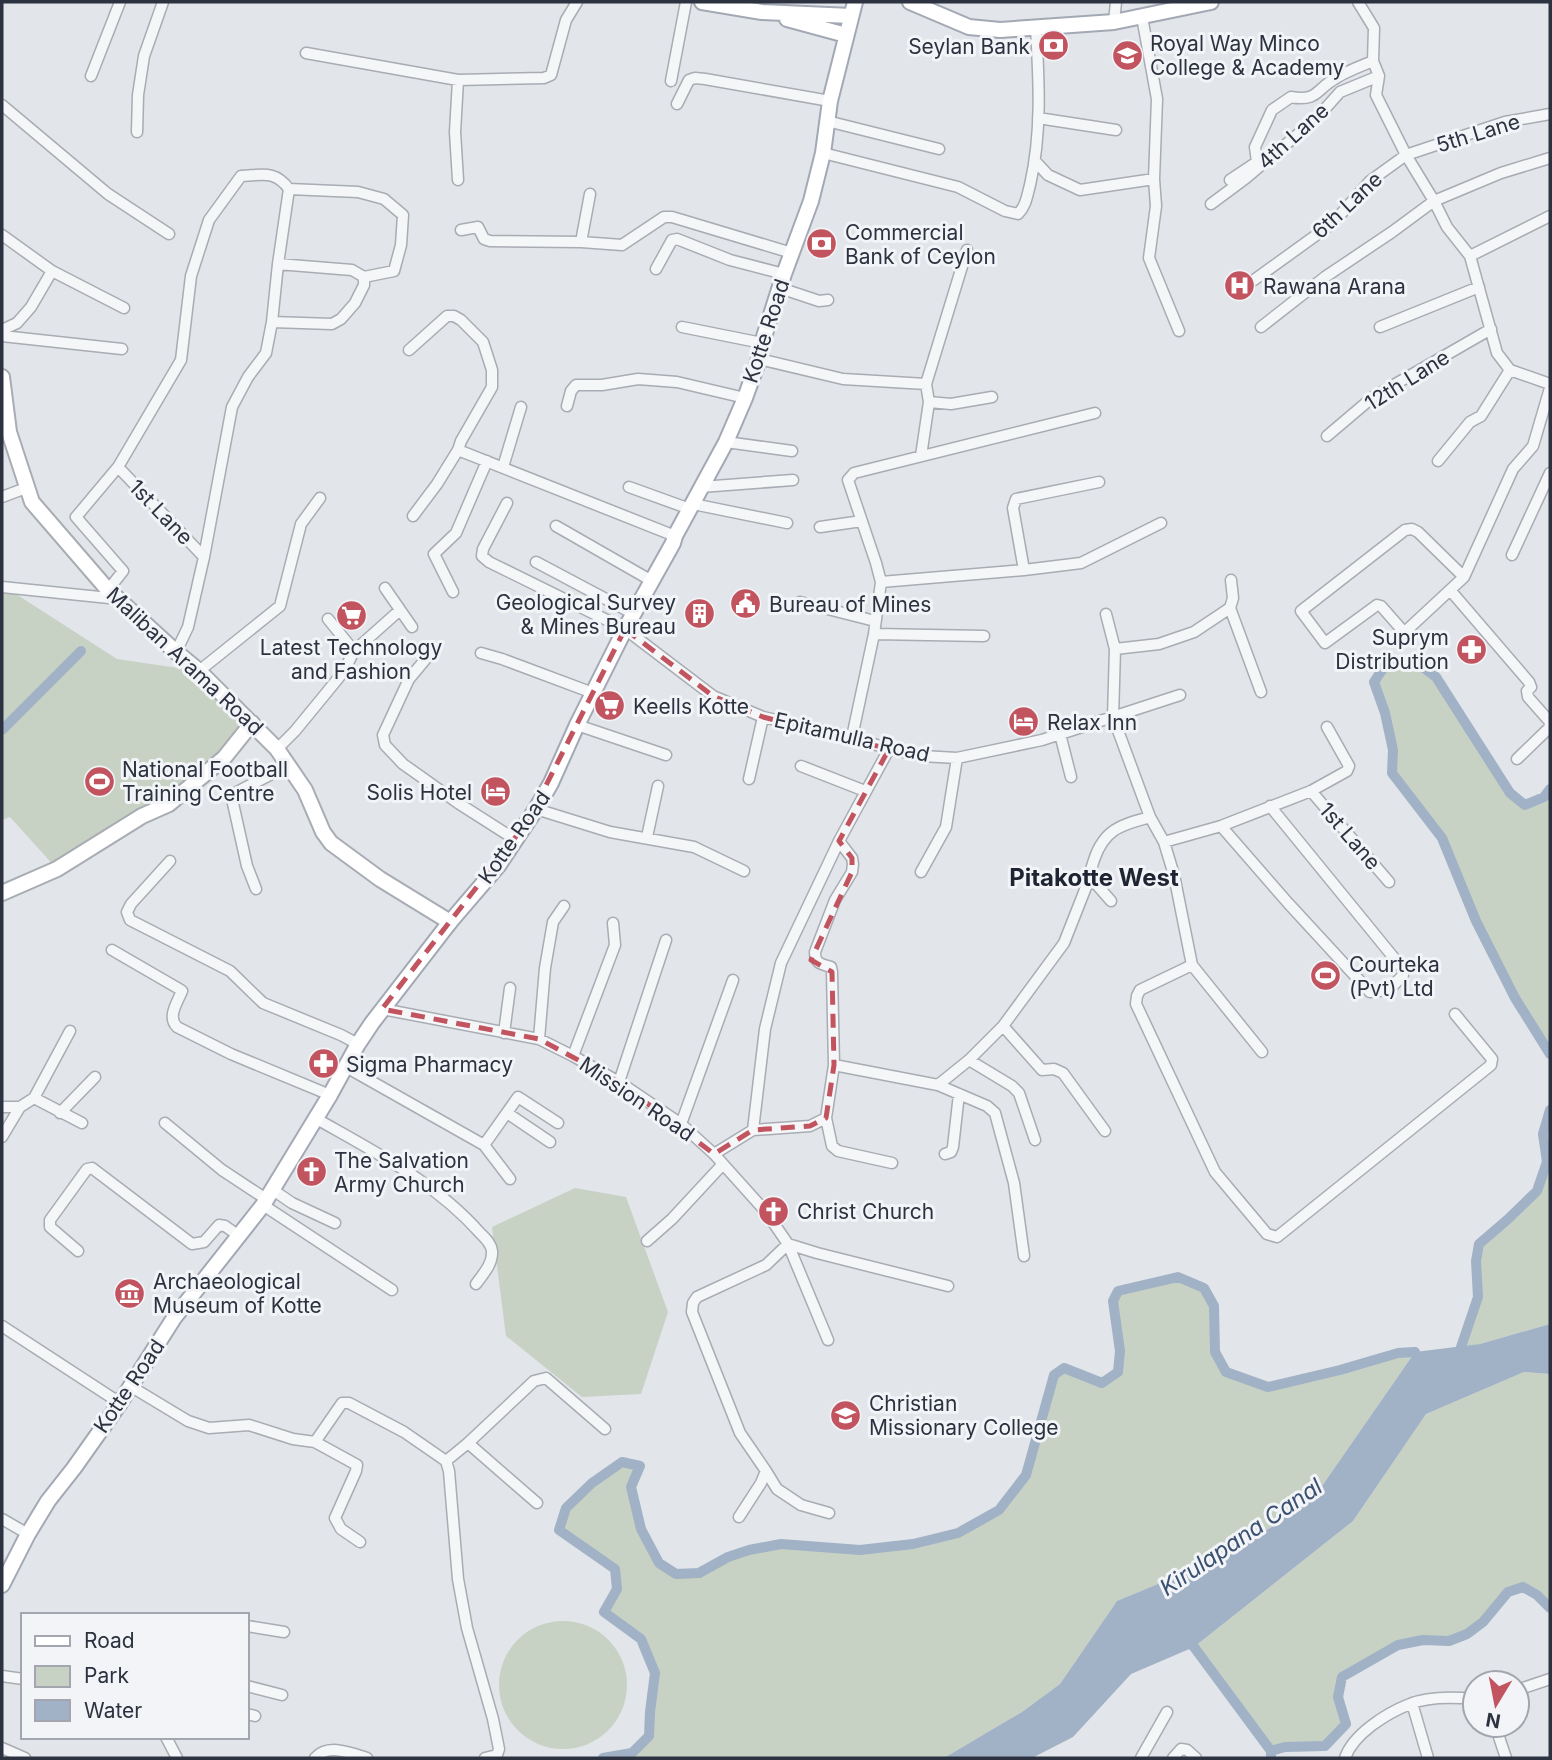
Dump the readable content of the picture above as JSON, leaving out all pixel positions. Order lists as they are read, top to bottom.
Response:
{
  "streets": {
    "main road": ["Kotte Road", "Maliban Arama Road"],
    "street": [
      "5th Lane",
      "4th Lane",
      "6th Lane",
      "12th Lane",
      "1st Lane",
      "Epitamulla Road",
      "Mission Road"
    ]
  },
  "crossings": [
    ["5th Lane", "6th Lane"],
    ["Kotte Road", "Maliban Arama Road"],
    ["Kotte Road", "Epitamulla Road"],
    ["Kotte Road", "Mission Road"]
  ],
  "districts": ["Pitakotte West"],
  "water": ["Kirulapana Canal"],
  "places": {
    "bank": ["Seylan Bank", "Commercial Bank of Ceylon"],
    "school or university": ["Royal Way Minco College & Academy", "Christian Missionary College"],
    "hospital": ["Rawana Arana"],
    "public building": ["Bureau of Mines"],
    "building": ["Geological Survey & Mines Bureau"],
    "supermarket": ["Latest Technology and Fashion", "Keells Kotte"],
    "pharmacy": ["Suprym Distribution", "Sigma Pharmacy"],
    "hotel": ["Relax Inn", "Solis Hotel"],
    "sports": ["National Football Training Centre", "Courteka (Pvt) Ltd"],
    "church": ["The Salvation Army Church", "Christ Church"],
    "museum": ["Archaeological Museum of Kotte"]
  },
  "legend": ["Road", "Park", "Water"],
  "north": "bottom"
}
